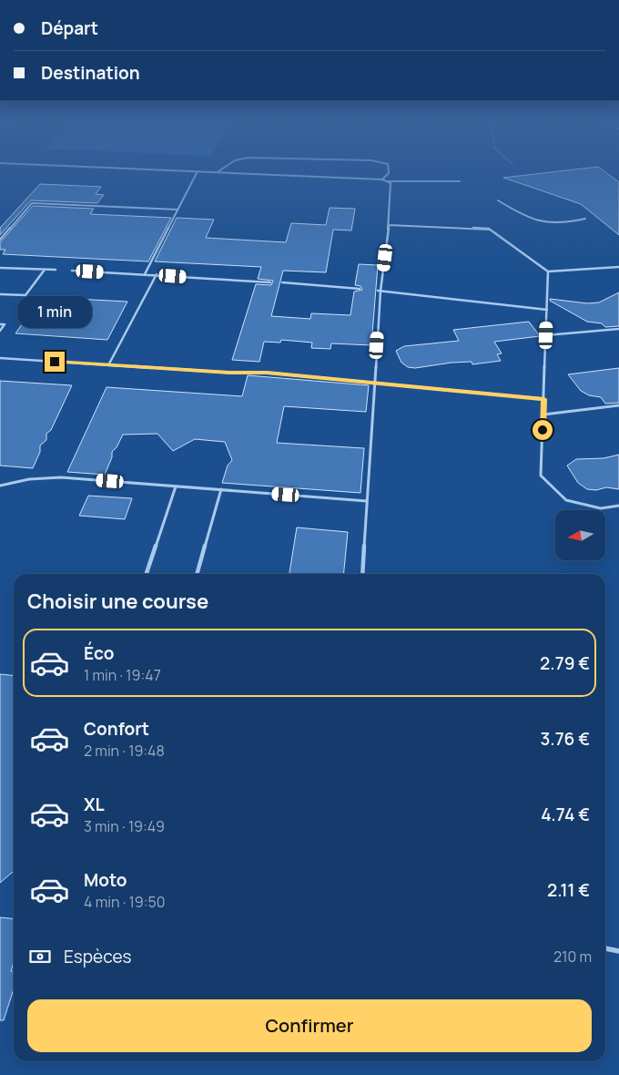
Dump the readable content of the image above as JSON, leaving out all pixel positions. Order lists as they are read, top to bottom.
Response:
{
  "north": "left",
  "page": {
    "banner": ["Départ", "Destination"],
    "bubble": "1 min",
    "heading": "Choisir une course",
    "list": [
      {
        "name": "Éco",
        "note": "1 min · 19:47",
        "value": "2.79 €"
      },
      {
        "name": "Confort",
        "note": "2 min · 19:48",
        "value": "3.76 €"
      },
      {
        "name": "XL",
        "note": "3 min · 19:49",
        "value": "4.74 €"
      },
      {
        "name": "Moto",
        "note": "4 min · 19:50",
        "value": "2.11 €"
      }
    ],
    "pay": ["Espèces", "210 m"],
    "buttons": "Confirmer"
  }
}
